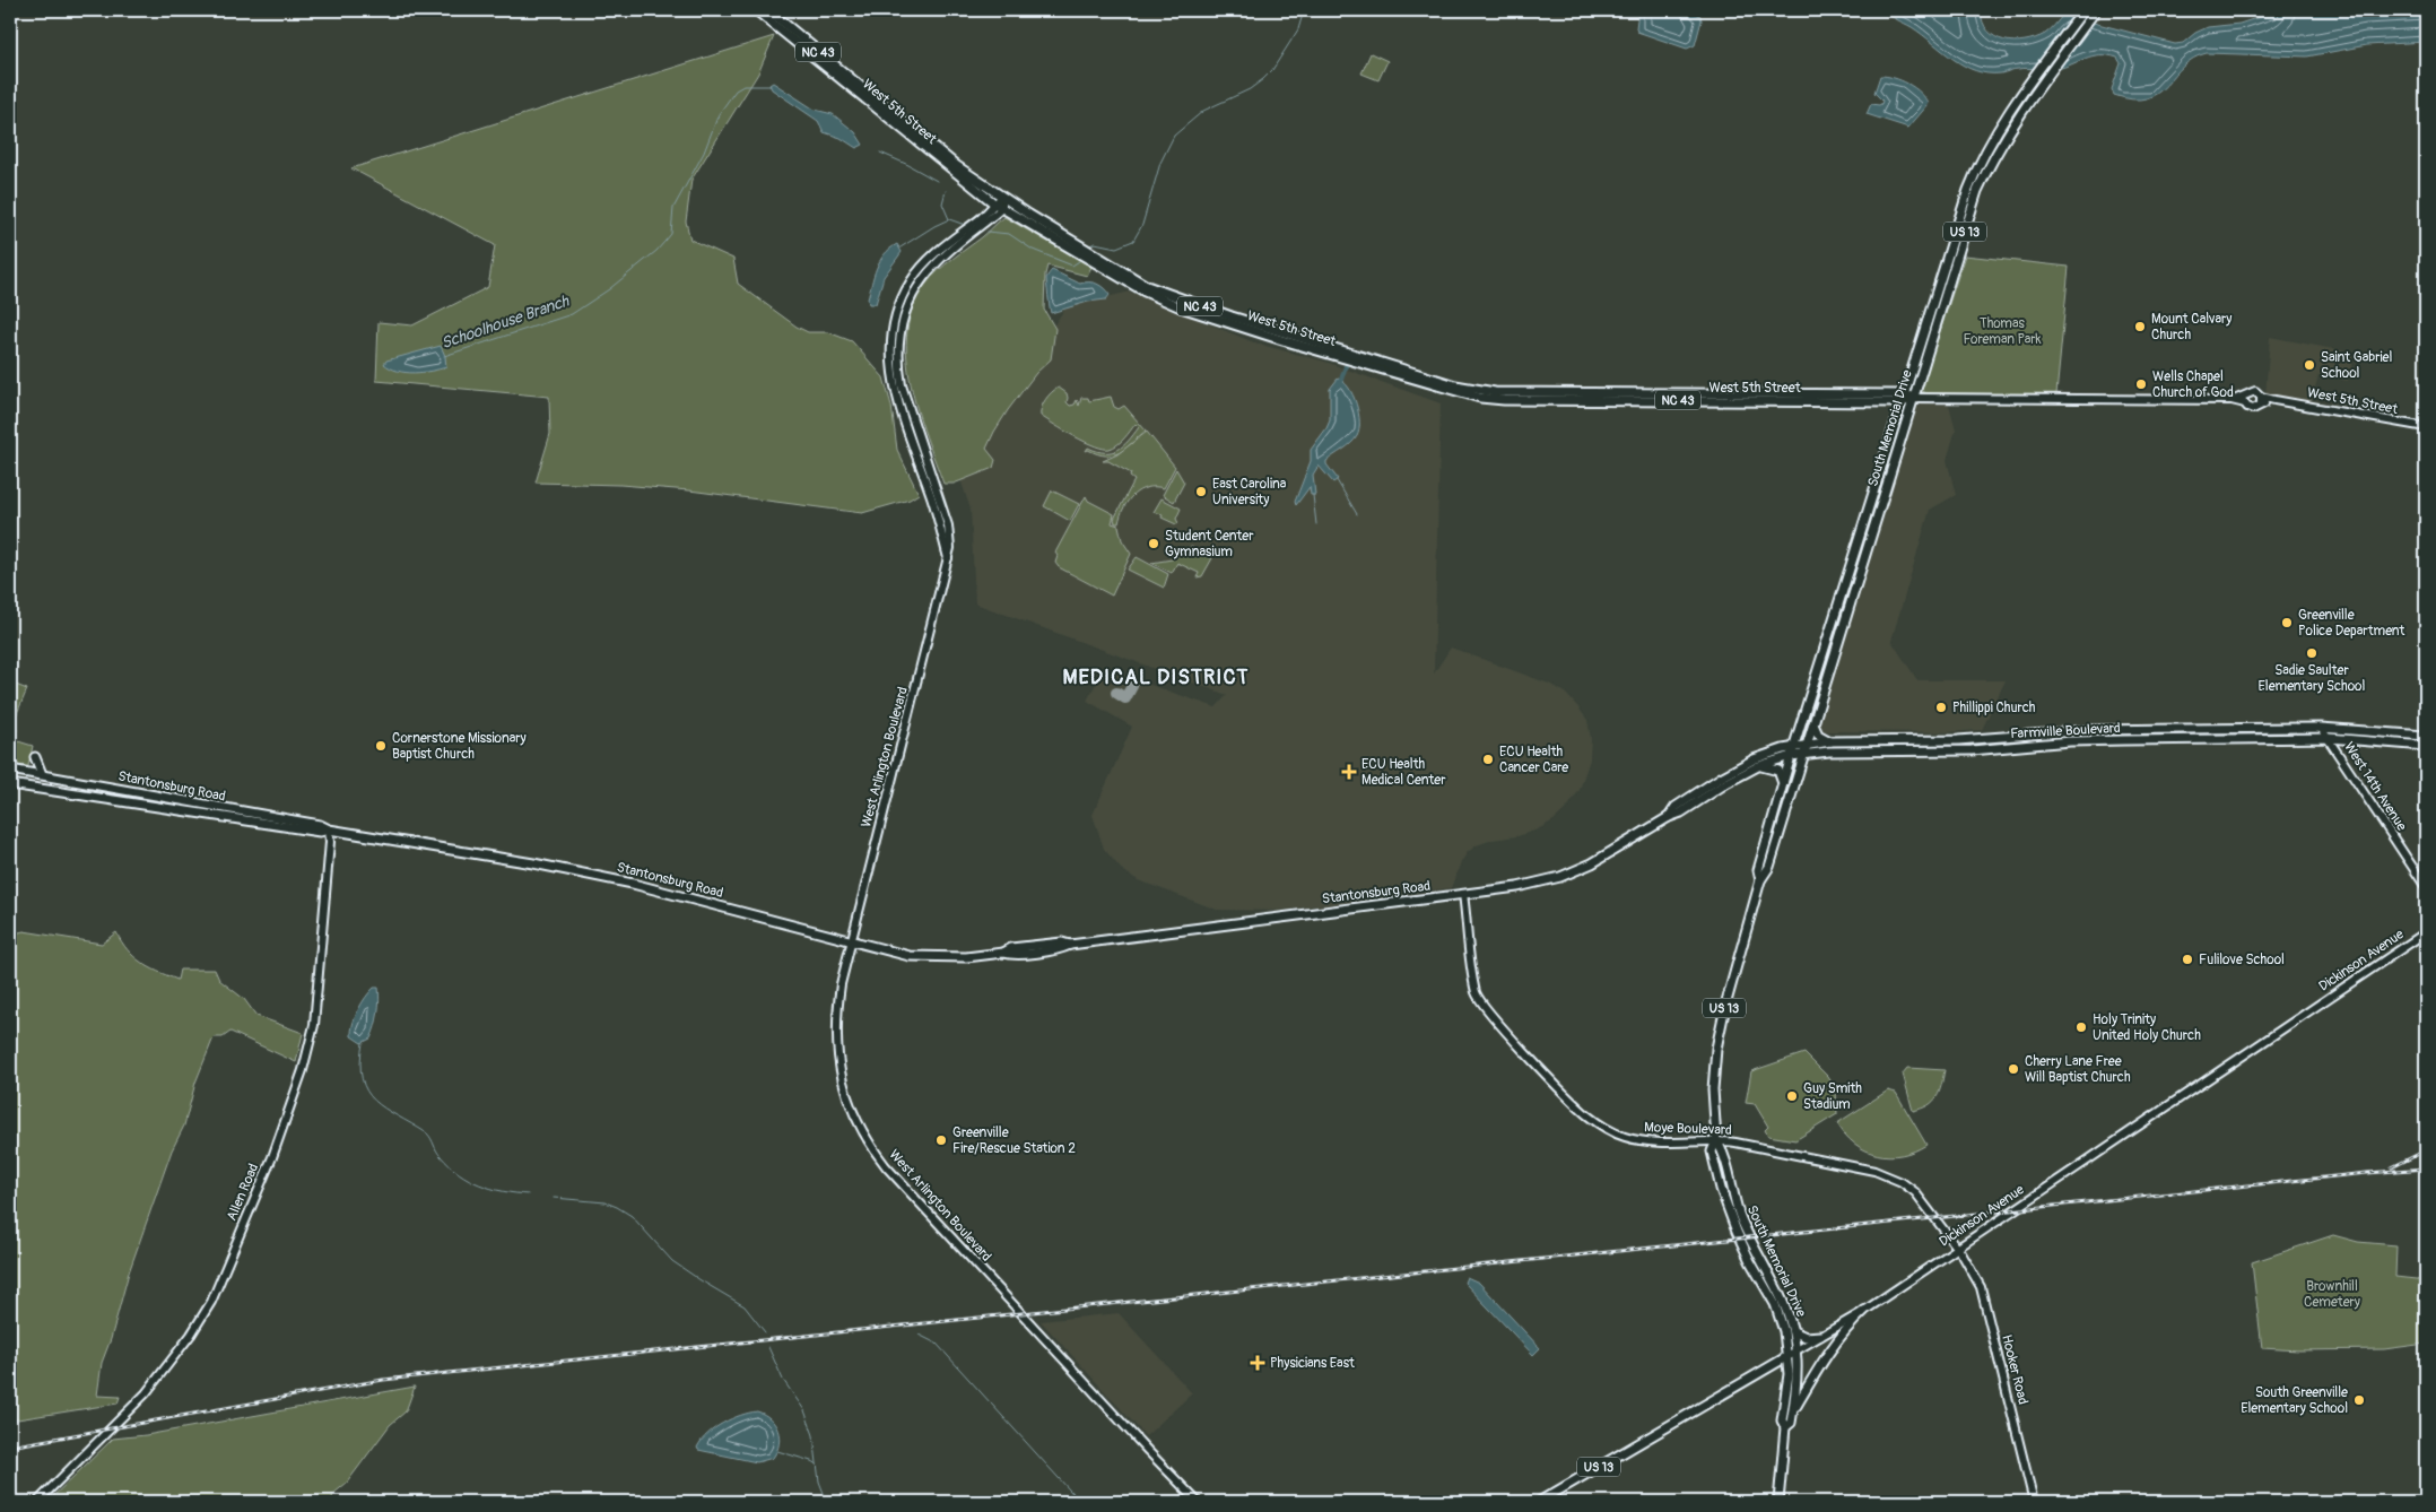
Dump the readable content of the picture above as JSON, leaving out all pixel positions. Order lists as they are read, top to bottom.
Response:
{
  "streets": {
    "main road": [
      "NC 43",
      "West 5th Street",
      "US 13",
      "South Memorial Drive",
      "Farmville Boulevard",
      "West Arlington Boulevard",
      "Stantonsburg Road",
      "West 14th Avenue",
      "Dickinson Avenue",
      "Moye Boulevard",
      "Allen Road",
      "Hooker Road"
    ]
  },
  "crossings": [
    ["West 5th Street", "South Memorial Drive"],
    ["West 5th Street", "West Arlington Boulevard"],
    ["South Memorial Drive", "Farmville Boulevard"],
    ["South Memorial Drive", "Stantonsburg Road"],
    ["South Memorial Drive", "Dickinson Avenue"],
    ["South Memorial Drive", "Moye Boulevard"],
    ["Farmville Boulevard", "Stantonsburg Road"],
    ["Farmville Boulevard", "West 14th Avenue"],
    ["West Arlington Boulevard", "Stantonsburg Road"],
    ["Stantonsburg Road", "Moye Boulevard"],
    ["Stantonsburg Road", "Allen Road"],
    ["Dickinson Avenue", "Moye Boulevard"],
    ["Dickinson Avenue", "Hooker Road"],
    ["Moye Boulevard", "Hooker Road"]
  ],
  "districts": ["MEDICAL DISTRICT"],
  "water": ["Schoolhouse Branch"],
  "parks": ["Thomas Foreman Park", "Brownhill Cemetery"],
  "places": {
    "other": [
      "Mount Calvary Church",
      "Saint Gabriel School",
      "Wells Chapel Church of God",
      "East Carolina University",
      "Student Center Gymnasium",
      "Greenville Police Department",
      "Sadie Saulter Elementary School",
      "Phillippi Church",
      "Cornerstone Missionary Baptist Church",
      "ECU Health Cancer Care",
      "Fulilove School",
      "Holy Trinity United Holy Church",
      "Cherry Lane Free Will Baptist Church",
      "Guy Smith Stadium",
      "Greenville Fire/Rescue Station 2",
      "South Greenville Elementary School"
    ],
    "health": ["ECU Health Medical Center", "Physicians East"]
  }
}
